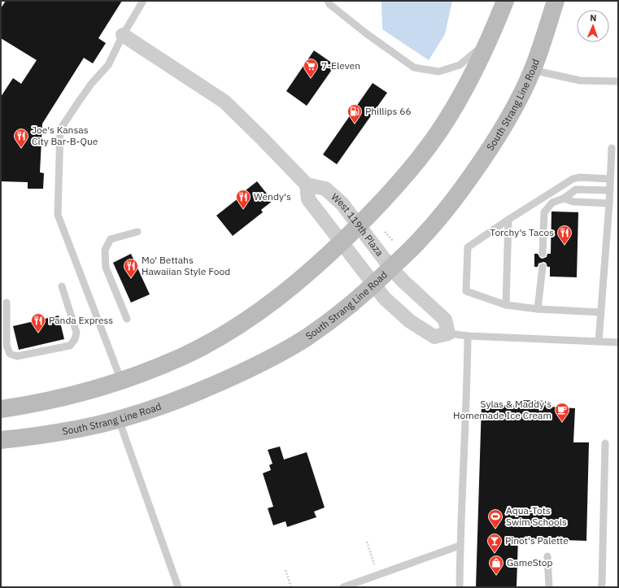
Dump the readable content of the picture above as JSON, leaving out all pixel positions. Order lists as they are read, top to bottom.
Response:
{
  "streets": {
    "main road": ["South Strang Line Road"],
    "street": ["West 119th Plaza"]
  },
  "crossings": [
    ["South Strang Line Road", "West 119th Plaza"]
  ],
  "places": {
    "supermarket": ["7-Eleven"],
    "fuel station": ["Phillips 66"],
    "restaurant": [
      "Joe's Kansas City Bar-B-Que",
      "Wendy's",
      "Torchy's Tacos",
      "Mo' Bettahs Hawaiian Style Food",
      "Panda Express"
    ],
    "cafe": ["Sylas & Maddy's Homemade Ice Cream"],
    "sports": ["Aqua-Tots Swim Schools"],
    "bar": ["Pinot's Palette"],
    "shop": ["GameStop"]
  },
  "north": "top"
}
